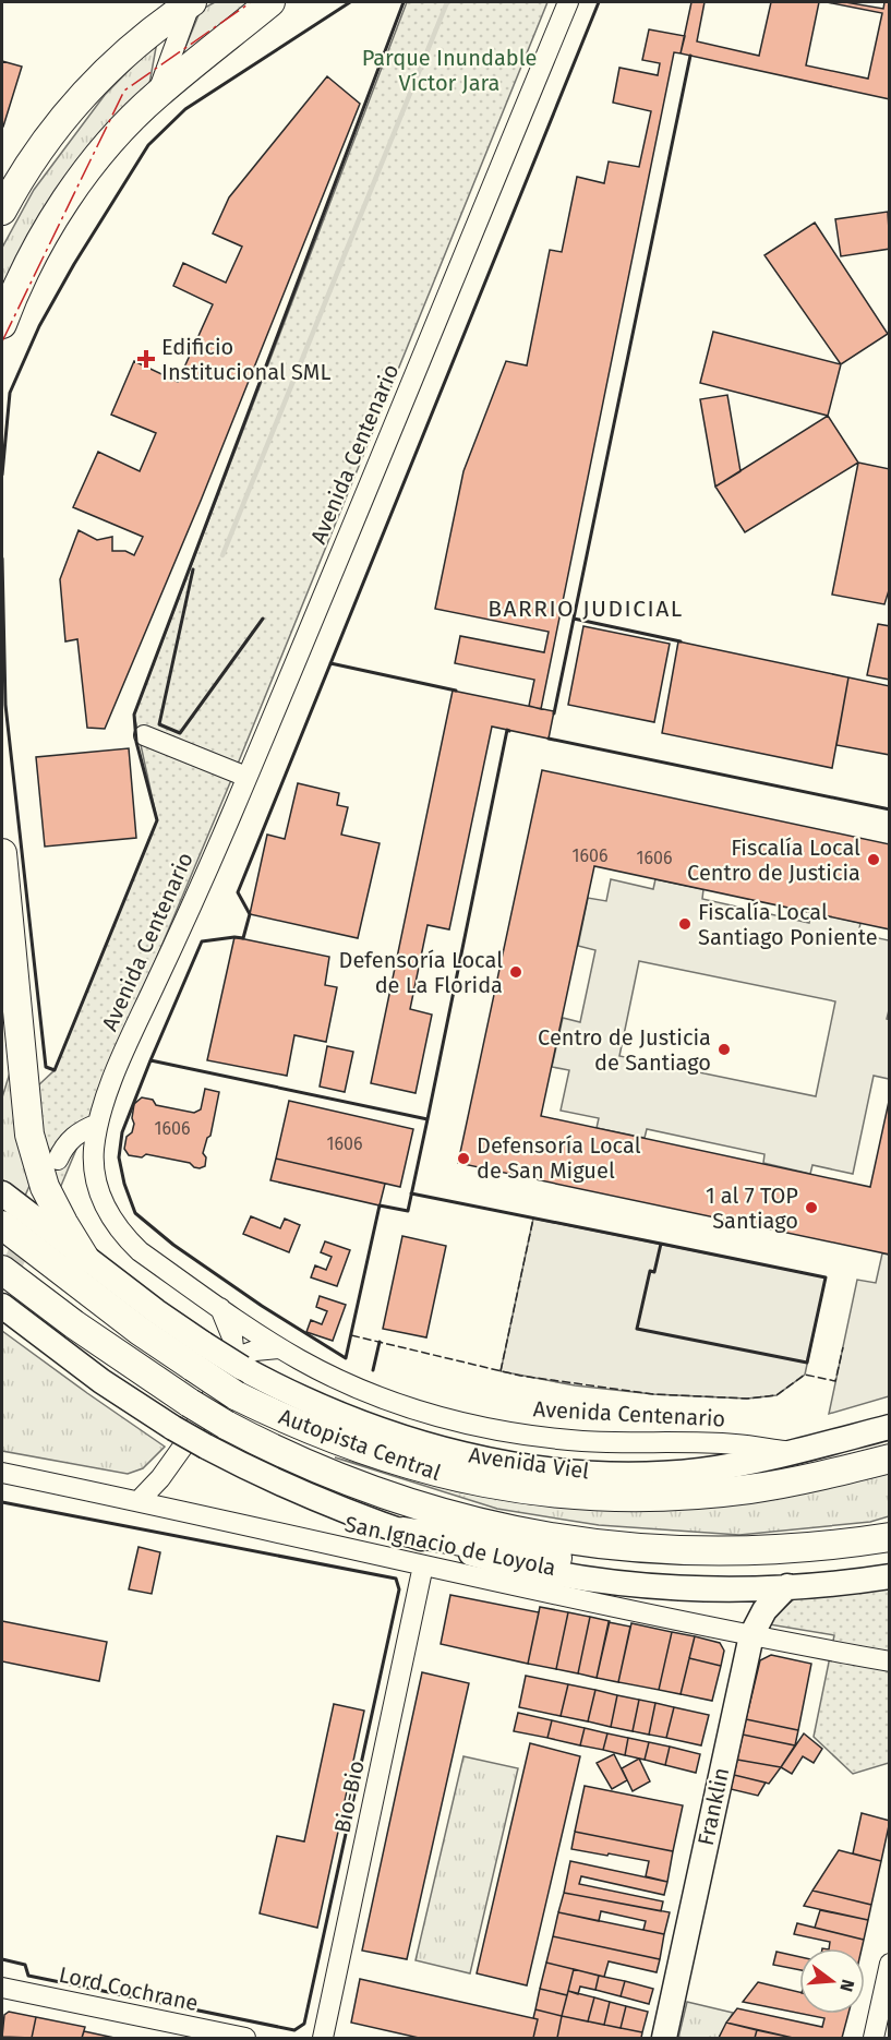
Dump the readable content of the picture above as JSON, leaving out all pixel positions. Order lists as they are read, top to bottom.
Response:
{
  "streets": {
    "highway": ["Autopista Central"],
    "main road": ["Avenida Viel", "Franklin"],
    "street": [
      "Avenida Centenario",
      "San Ignacio de Loyola",
      "Bio-Bio",
      "Lord Cochrane"
    ]
  },
  "crossings": [
    ["Avenida Centenario", "Avenida Viel"],
    ["Autopista Central", "Avenida Viel"],
    ["San Ignacio de Loyola", "Bio-Bio"],
    ["San Ignacio de Loyola", "Franklin"]
  ],
  "districts": ["BARRIO JUDICIAL"],
  "parks": ["Parque Inundable Víctor Jara"],
  "places": {
    "health": ["Edificio Institucional SML"],
    "other": [
      "Fiscalía Local Centro de Justicia",
      "Fiscalía Local Santiago Poniente",
      "Defensoría Local de La Florida",
      "Centro de Justicia de Santiago",
      "Defensoría Local de San Miguel",
      "1 al 7 TOP Santiago"
    ]
  },
  "house_numbers": [
    "1606",
    "1606",
    "1606",
    "1606"
  ],
  "north": "right"
}
